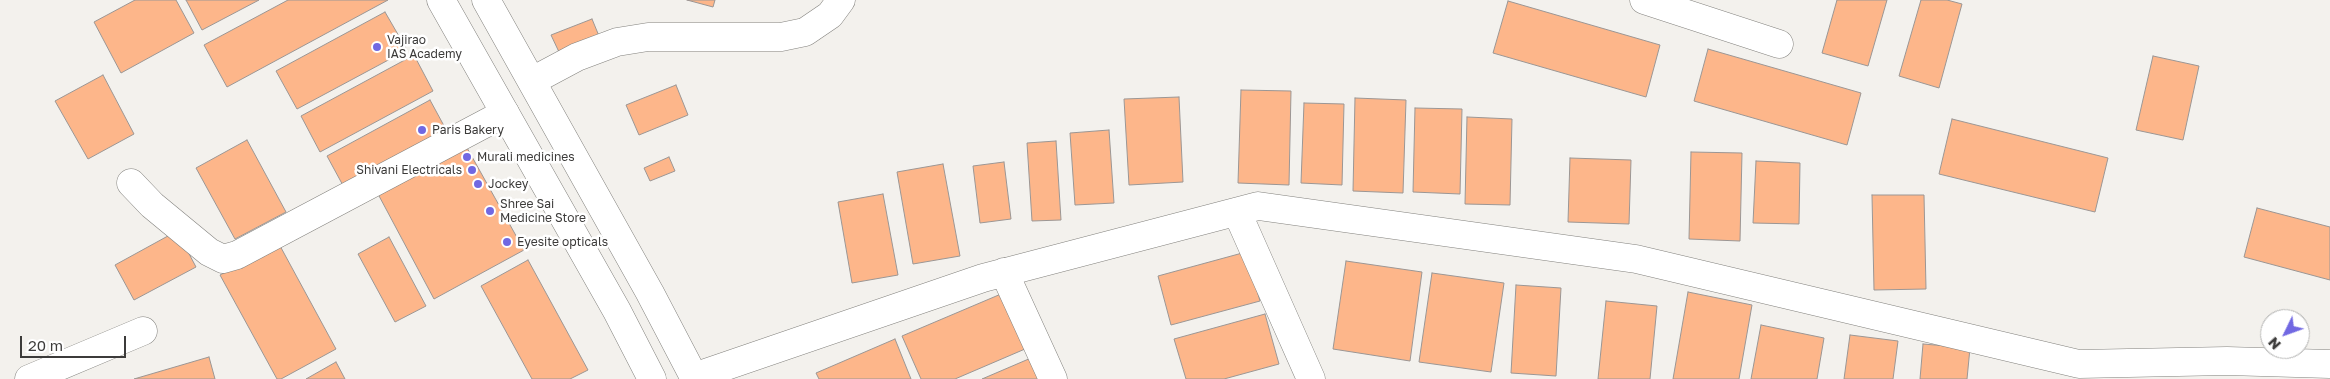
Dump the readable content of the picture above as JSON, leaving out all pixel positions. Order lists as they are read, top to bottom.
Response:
{
  "places": [
    "Vajirao IAS Academy",
    "Paris Bakery",
    "Murali medicines",
    "Shivani Electricals",
    "Jockey",
    "Shree Sai Medicine Store",
    "Eyesite opticals"
  ],
  "scale_bar": "20 m",
  "north": "bottom left"
}
